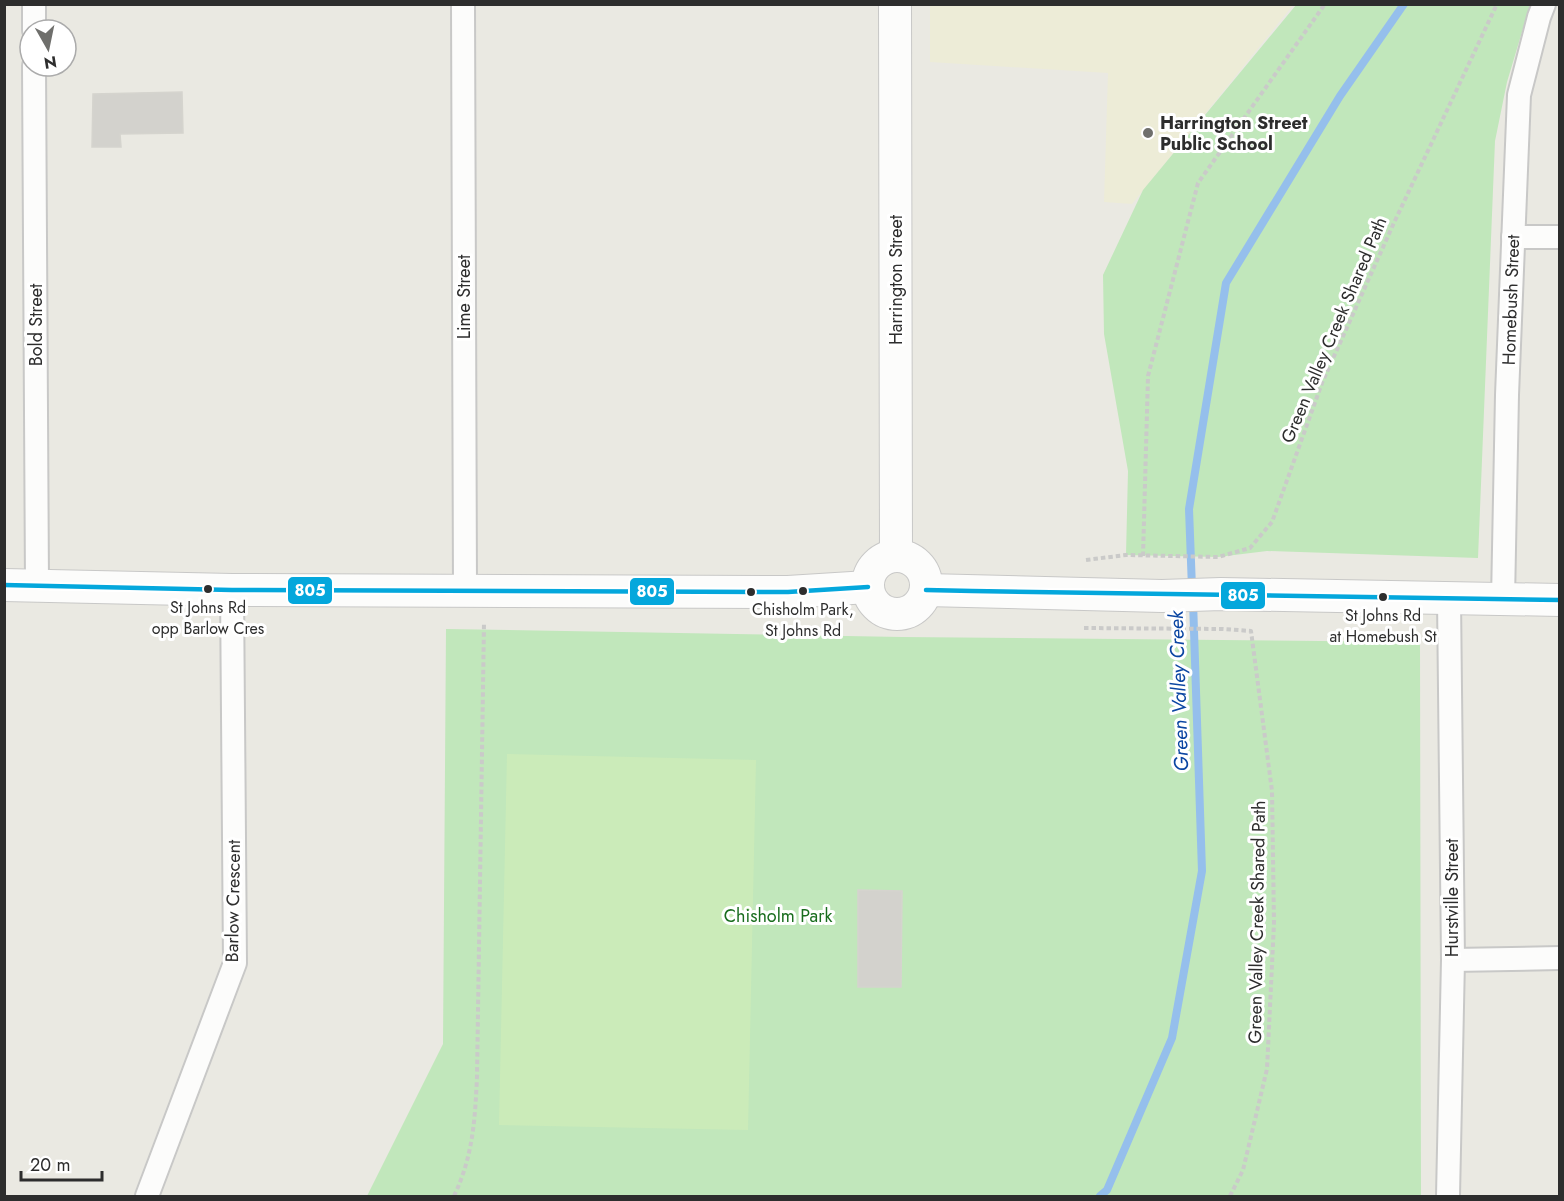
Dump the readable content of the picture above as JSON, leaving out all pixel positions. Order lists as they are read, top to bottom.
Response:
{
  "streets": {
    "main road": ["Harrington Street"],
    "street": [
      "Lime Street",
      "Homebush Street",
      "Bold Street",
      "Hurstville Street",
      "Barlow Crescent"
    ],
    "path": ["Green Valley Creek Shared Path"]
  },
  "water": ["Green Valley Creek"],
  "parks": ["Chisholm Park"],
  "places": [
    "Harrington Street Public School",
    "St Johns Rd opp Barlow Cres",
    "Chisholm Park, St Johns Rd",
    "St Johns Rd at Homebush St"
  ],
  "lines": ["transit line 805"],
  "scale_bar": "20 m",
  "north": "bottom"
}
